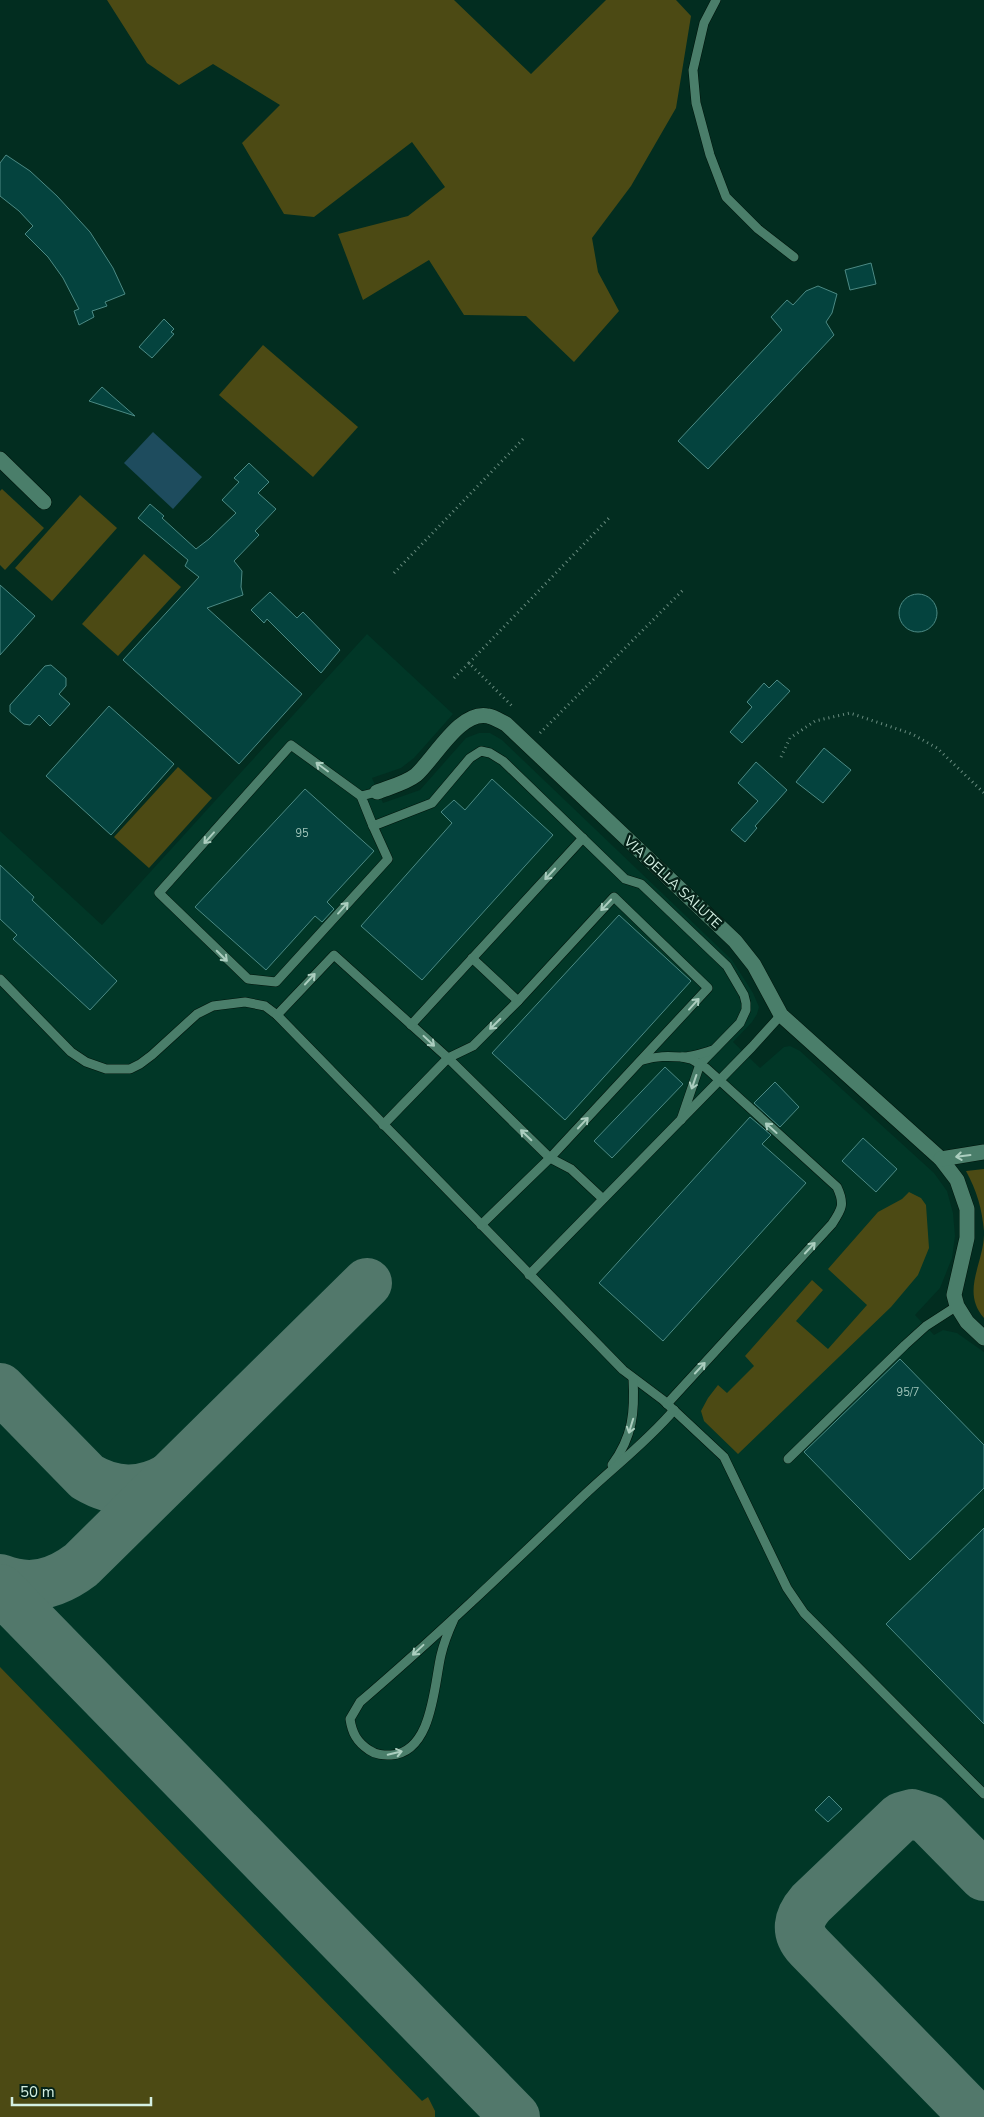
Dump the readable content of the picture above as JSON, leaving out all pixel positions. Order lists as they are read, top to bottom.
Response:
{
  "streets": {
    "street": ["VIA DELLA SALUTE"]
  },
  "house_numbers": ["95", "95/7"],
  "scale_bar": "50 m"
}
